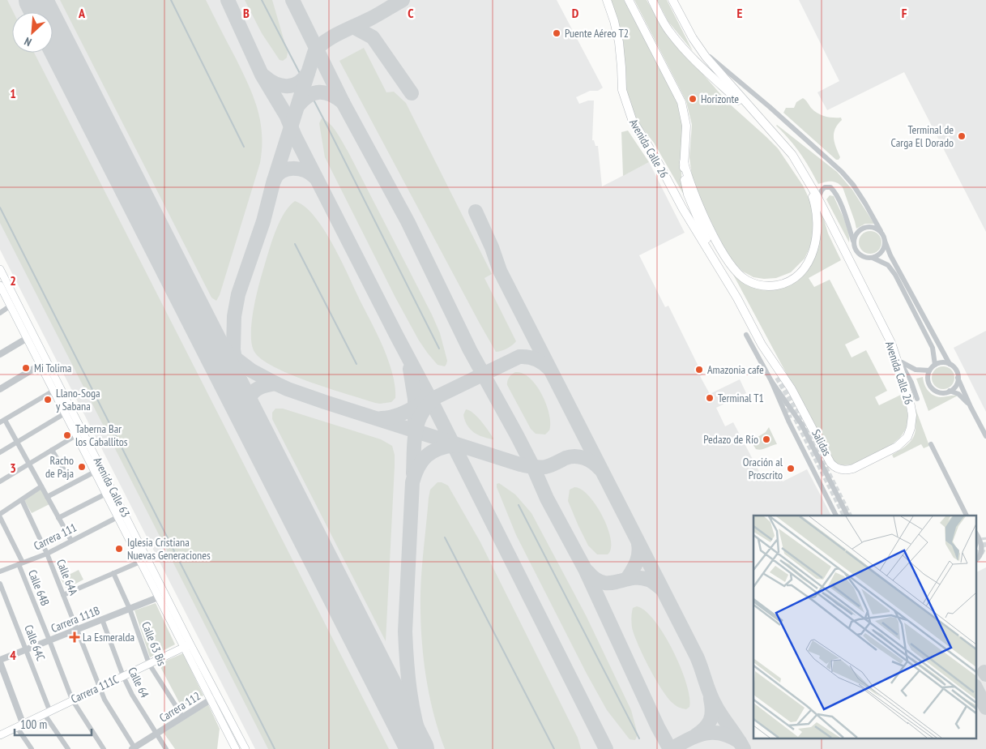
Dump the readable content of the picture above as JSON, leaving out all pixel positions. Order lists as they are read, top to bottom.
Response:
{
  "streets": {
    "main road": ["Avenida Calle 26", "Avenida Calle 63", "Carrera 111C"],
    "street": [
      "Salidas",
      "Carrera 111",
      "Calle 64A",
      "Calle 64B",
      "Carrera 111B",
      "Calle 64C",
      "Calle 63 Bis",
      "Calle 64",
      "Carrera 112"
    ]
  },
  "crossings": [
    ["Avenida Calle 63", "Carrera 111"],
    ["Avenida Calle 63", "Carrera 111B"],
    ["Avenida Calle 63", "Carrera 111C"],
    ["Avenida Calle 63", "Carrera 112"],
    ["Carrera 111", "Calle 64A"],
    ["Carrera 111", "Calle 64B"],
    ["Calle 64A", "Carrera 111B"],
    ["Calle 64A", "Carrera 111C"],
    ["Calle 64A", "Carrera 112"],
    ["Calle 64B", "Carrera 111B"],
    ["Calle 64B", "Carrera 111C"],
    ["Carrera 111B", "Calle 64C"],
    ["Carrera 111B", "Calle 63 Bis"],
    ["Carrera 111B", "Calle 64"],
    ["Calle 64C", "Carrera 111C"],
    ["Calle 63 Bis", "Carrera 111C"],
    ["Calle 63 Bis", "Carrera 112"],
    ["Calle 64", "Carrera 111C"],
    ["Calle 64", "Carrera 112"]
  ],
  "places": {
    "other": [
      "Puente Aéreo T2",
      "Horizonte",
      "Terminal de Carga El Dorado",
      "Mi Tolima",
      "Amazonia cafe",
      "Terminal T1",
      "Llano-Soga y Sabana",
      "Taberna Bar los Caballitos",
      "Pedazo de Río",
      "Racho de Paja",
      "Oración al Proscrito",
      "Iglesia Cristiana Nuevas Generaciones"
    ],
    "health": ["La Esmeralda"]
  },
  "scale_bar": "100 m",
  "north": "bottom left",
  "grid": {
    "columns": [
      "A",
      "B",
      "C",
      "D",
      "E",
      "F"
    ],
    "rows": [
      "1",
      "2",
      "3",
      "4"
    ]
  }
}
